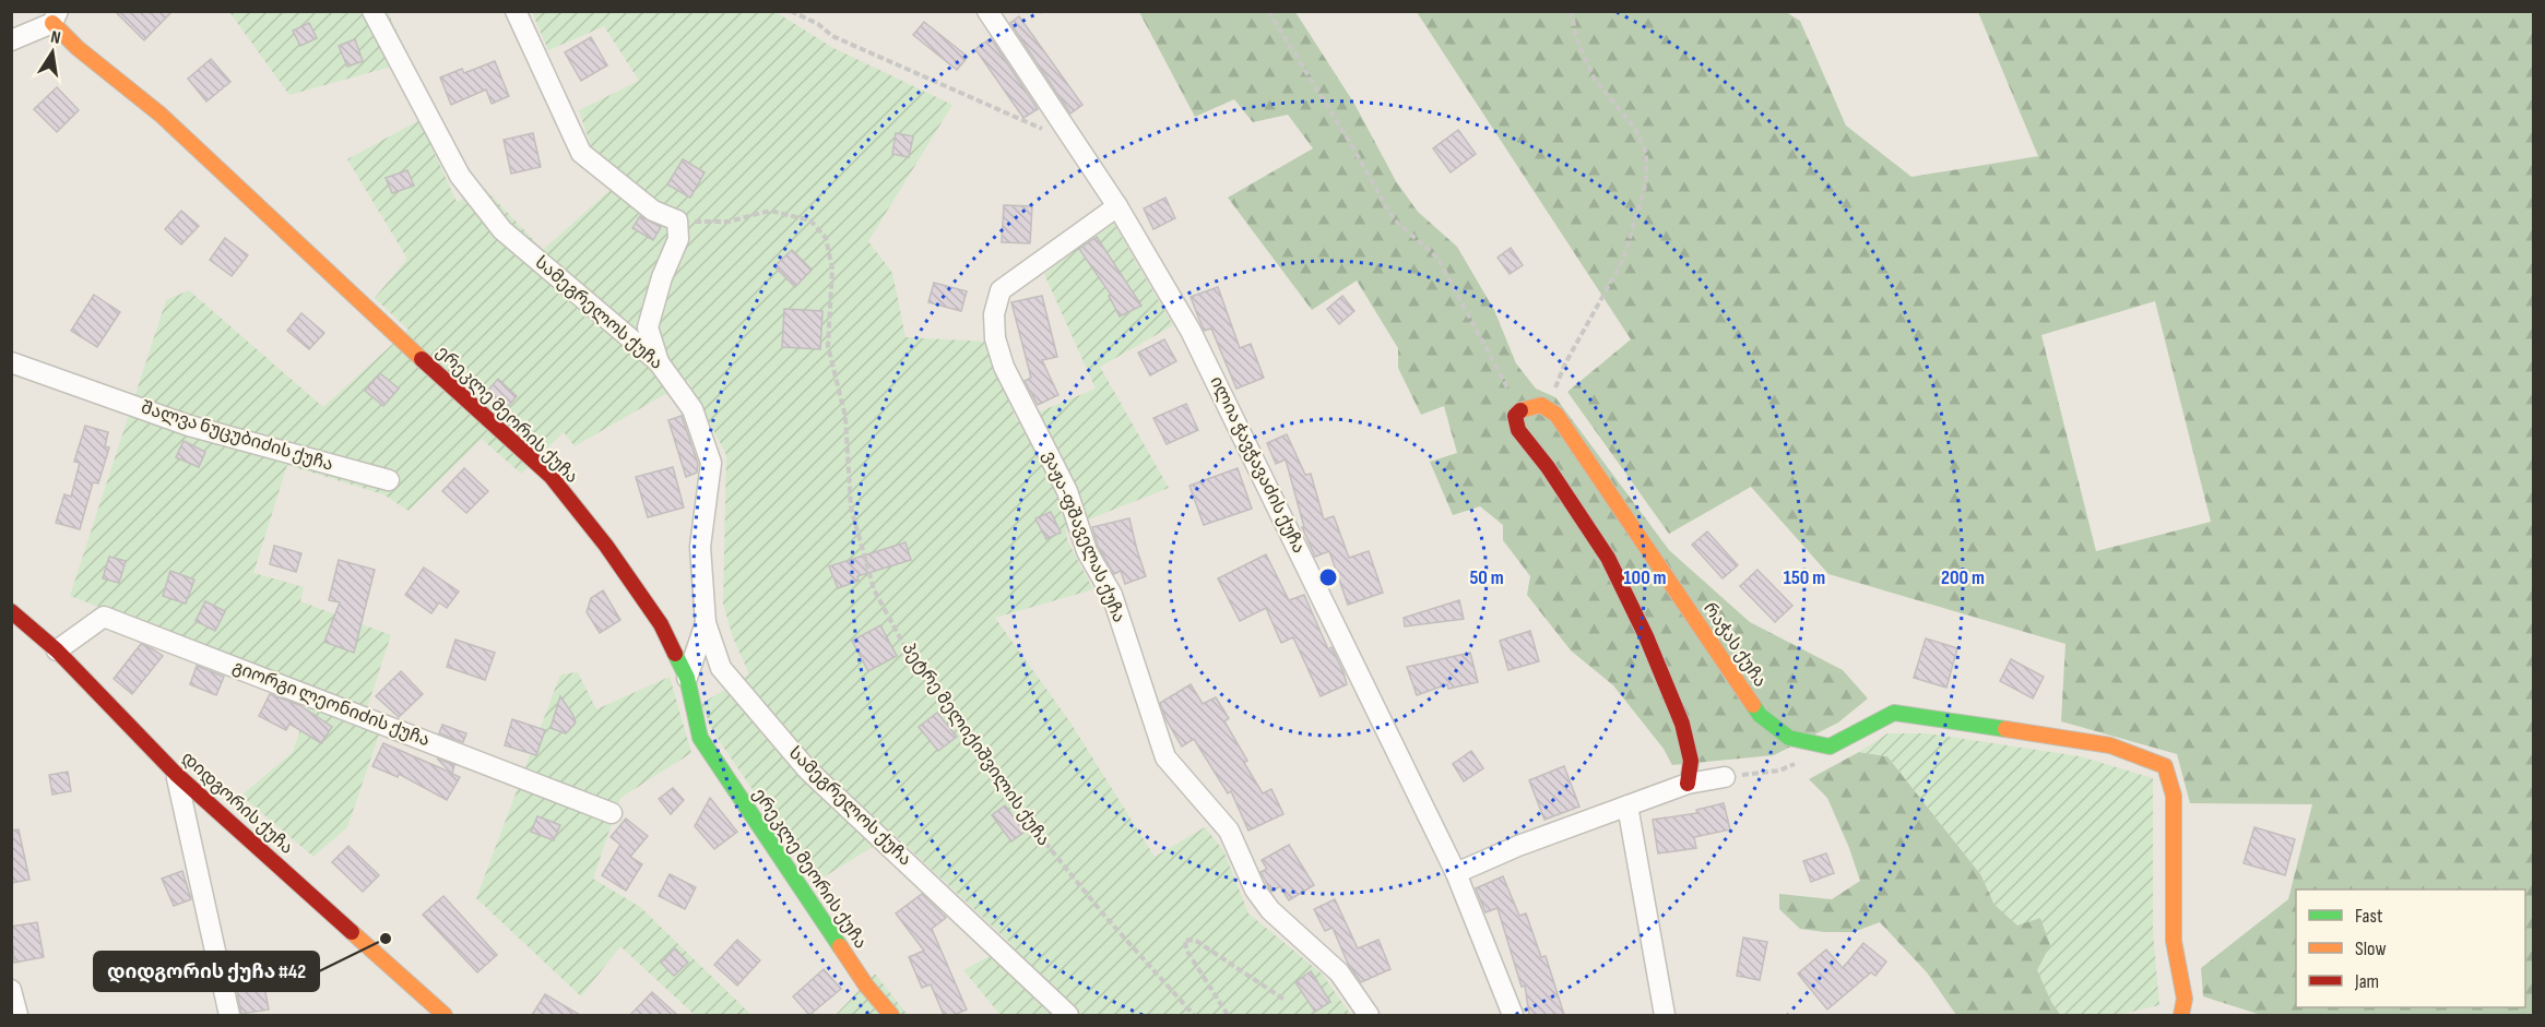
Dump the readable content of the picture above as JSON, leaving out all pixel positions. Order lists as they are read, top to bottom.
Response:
{
  "streets": {
    "main road": ["ერეკლე მეორის ქუჩა", "რაჭას ქუჩა", "დიდგორის ქუჩა"],
    "street": [
      "სამეგრელოს ქუჩა",
      "შალვა ნუცუბიძის ქუჩა",
      "ილია ჭავჭავაძის ქუჩა",
      "ვაჟა-ფშაველას ქუჩა",
      "გიორგი ლეონიძის ქუჩა"
    ],
    "path": ["პეტრე მელიქიშვილის ქუჩა"]
  },
  "crossings": [
    ["ილია ჭავჭავაძის ქუჩა", "ვაჟა-ფშაველას ქუჩა"],
    ["გიორგი ლეონიძის ქუჩა", "დიდგორის ქუჩა"]
  ],
  "places": ["დიდგორის ქუჩა #42"],
  "legend": ["Fast", "Slow", "Jam"],
  "north": "top",
  "rings": [
    "50 m",
    "100 m",
    "150 m",
    "200 m"
  ]
}
